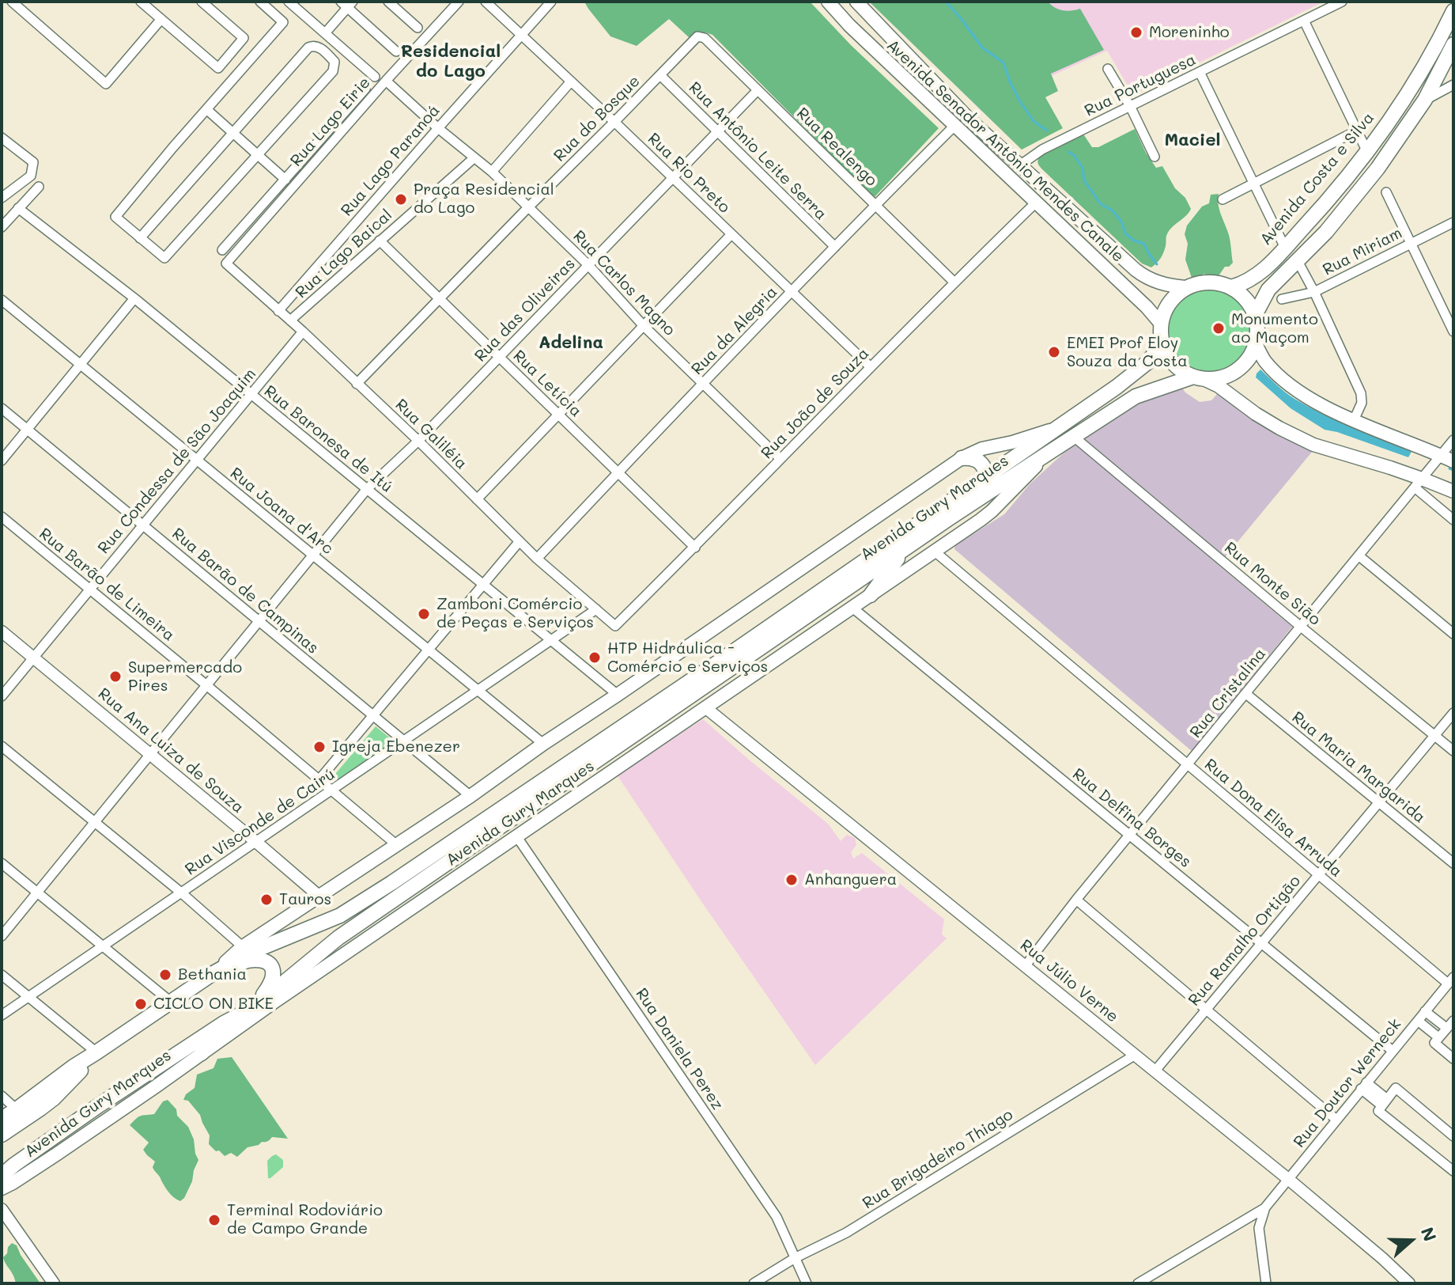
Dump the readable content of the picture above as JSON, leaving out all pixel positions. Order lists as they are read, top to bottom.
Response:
{
  "streets": {
    "main road": ["Avenida Senador Antônio Mendes Canale", "Avenida Costa e Silva", "Avenida Gury Marques"],
    "street": [
      "Rua Portuguesa",
      "Rua do Bosque",
      "Rua Lago Eirie",
      "Rua Realengo",
      "Rua Antônio Leite Serra",
      "Rua Lago Paranoá",
      "Rua Rio Preto",
      "Rua Miriam",
      "Rua Lago Baical",
      "Rua Carlos Magno",
      "Rua das Oliveiras",
      "Rua da Alegria",
      "Rua Letícia",
      "Rua João de Souza",
      "Rua Galiléia",
      "Rua Baronesa de Itú",
      "Rua Condessa de São Joaquim",
      "Rua Joana d'Arc",
      "Rua Monte Sião",
      "Rua Barão de Limeira",
      "Rua Barão de Campinas",
      "Rua Cristalina",
      "Rua Ana Luiza de Souza",
      "Rua Maria Margarida",
      "Rua Delfina Borges",
      "Rua Dona Elisa Arruda",
      "Rua Visconde de Cairú",
      "Rua Ramalho Ortigão",
      "Rua Júlio Verne",
      "Rua Daniela Perez",
      "Rua Doutor Werneck",
      "Rua Brigadeiro Thiago"
    ]
  },
  "crossings": [
    ["Rua Portuguesa", "Avenida Senador Antônio Mendes Canale"],
    ["Rua do Bosque", "Rua Realengo"],
    ["Rua do Bosque", "Rua Antônio Leite Serra"],
    ["Rua do Bosque", "Rua Rio Preto"],
    ["Rua do Bosque", "Rua Carlos Magno"],
    ["Rua do Bosque", "Rua Letícia"],
    ["Rua do Bosque", "Rua Galiléia"],
    ["Rua Lago Eirie", "Rua Carlos Magno"],
    ["Rua Lago Eirie", "Rua Galiléia"],
    ["Rua Realengo", "Rua das Oliveiras"],
    ["Rua Realengo", "Rua da Alegria"],
    ["Rua Realengo", "Rua João de Souza"],
    ["Rua Antônio Leite Serra", "Rua das Oliveiras"],
    ["Rua Antônio Leite Serra", "Rua da Alegria"],
    ["Avenida Senador Antônio Mendes Canale", "Avenida Costa e Silva"],
    ["Avenida Senador Antônio Mendes Canale", "Rua da Alegria"],
    ["Avenida Senador Antônio Mendes Canale", "Rua João de Souza"],
    ["Avenida Senador Antônio Mendes Canale", "Avenida Gury Marques"],
    ["Rua Lago Paranoá", "Rua Rio Preto"],
    ["Rua Lago Paranoá", "Rua Carlos Magno"],
    ["Rua Lago Paranoá", "Rua Galiléia"],
    ["Rua Rio Preto", "Rua das Oliveiras"],
    ["Rua Rio Preto", "Rua da Alegria"],
    ["Rua Rio Preto", "Rua João de Souza"],
    ["Avenida Costa e Silva", "Avenida Gury Marques"],
    ["Rua Lago Baical", "Rua Carlos Magno"],
    ["Rua Lago Baical", "Rua Letícia"],
    ["Rua Lago Baical", "Rua Galiléia"],
    ["Rua Carlos Magno", "Rua das Oliveiras"],
    ["Rua Carlos Magno", "Rua da Alegria"],
    ["Rua Carlos Magno", "Rua João de Souza"],
    ["Rua das Oliveiras", "Rua Letícia"],
    ["Rua das Oliveiras", "Rua Galiléia"],
    ["Rua das Oliveiras", "Rua Baronesa de Itú"],
    ["Rua das Oliveiras", "Rua Joana d'Arc"],
    ["Rua das Oliveiras", "Rua Barão de Limeira"],
    ["Rua das Oliveiras", "Rua Barão de Campinas"],
    ["Rua das Oliveiras", "Rua Ana Luiza de Souza"],
    ["Rua da Alegria", "Rua Letícia"],
    ["Rua da Alegria", "Rua Galiléia"],
    ["Rua Letícia", "Rua João de Souza"],
    ["Rua João de Souza", "Rua Galiléia"],
    ["Rua Galiléia", "Rua Condessa de São Joaquim"],
    ["Rua Galiléia", "Rua Visconde de Cairú"],
    ["Rua Baronesa de Itú", "Rua Condessa de São Joaquim"],
    ["Rua Baronesa de Itú", "Avenida Gury Marques"],
    ["Rua Baronesa de Itú", "Rua Visconde de Cairú"],
    ["Rua Condessa de São Joaquim", "Rua Joana d'Arc"],
    ["Rua Condessa de São Joaquim", "Rua Barão de Limeira"],
    ["Rua Condessa de São Joaquim", "Rua Barão de Campinas"],
    ["Rua Condessa de São Joaquim", "Rua Ana Luiza de Souza"],
    ["Avenida Gury Marques", "Rua Joana d'Arc"],
    ["Avenida Gury Marques", "Rua Monte Sião"],
    ["Avenida Gury Marques", "Rua Barão de Limeira"],
    ["Avenida Gury Marques", "Rua Barão de Campinas"],
    ["Avenida Gury Marques", "Rua Ana Luiza de Souza"],
    ["Avenida Gury Marques", "Rua Delfina Borges"],
    ["Avenida Gury Marques", "Rua Dona Elisa Arruda"],
    ["Avenida Gury Marques", "Rua Júlio Verne"],
    ["Avenida Gury Marques", "Rua Daniela Perez"],
    ["Rua Joana d'Arc", "Rua Visconde de Cairú"],
    ["Rua Monte Sião", "Rua Cristalina"],
    ["Rua Monte Sião", "Rua Ramalho Ortigão"],
    ["Rua Barão de Limeira", "Rua Visconde de Cairú"],
    ["Rua Barão de Campinas", "Rua Visconde de Cairú"],
    ["Rua Cristalina", "Rua Maria Margarida"],
    ["Rua Cristalina", "Rua Delfina Borges"],
    ["Rua Cristalina", "Rua Dona Elisa Arruda"],
    ["Rua Cristalina", "Rua Júlio Verne"],
    ["Rua Ana Luiza de Souza", "Rua Visconde de Cairú"],
    ["Rua Maria Margarida", "Rua Ramalho Ortigão"],
    ["Rua Delfina Borges", "Rua Ramalho Ortigão"],
    ["Rua Delfina Borges", "Rua Doutor Werneck"],
    ["Rua Dona Elisa Arruda", "Rua Ramalho Ortigão"],
    ["Rua Dona Elisa Arruda", "Rua Doutor Werneck"],
    ["Rua Ramalho Ortigão", "Rua Júlio Verne"],
    ["Rua Júlio Verne", "Rua Doutor Werneck"],
    ["Rua Júlio Verne", "Rua Brigadeiro Thiago"],
    ["Rua Daniela Perez", "Rua Brigadeiro Thiago"]
  ],
  "districts": ["Residencial do Lago", "Maciel", "Adelina"],
  "places": [
    "Moreninho",
    "Praça Residencial do Lago",
    "Monumento ao Maçom",
    "EMEI Prof Eloy Souza da Costa",
    "Zamboni Comércio de Peças e Serviços",
    "HTP Hidráulica - Comércio e Serviços",
    "Supermercado Pires",
    "Igreja Ebenezer",
    "Anhanguera",
    "Tauros",
    "Bethania",
    "CICLO ON BIKE",
    "Terminal Rodoviário de Campo Grande"
  ],
  "north": "right"
}
